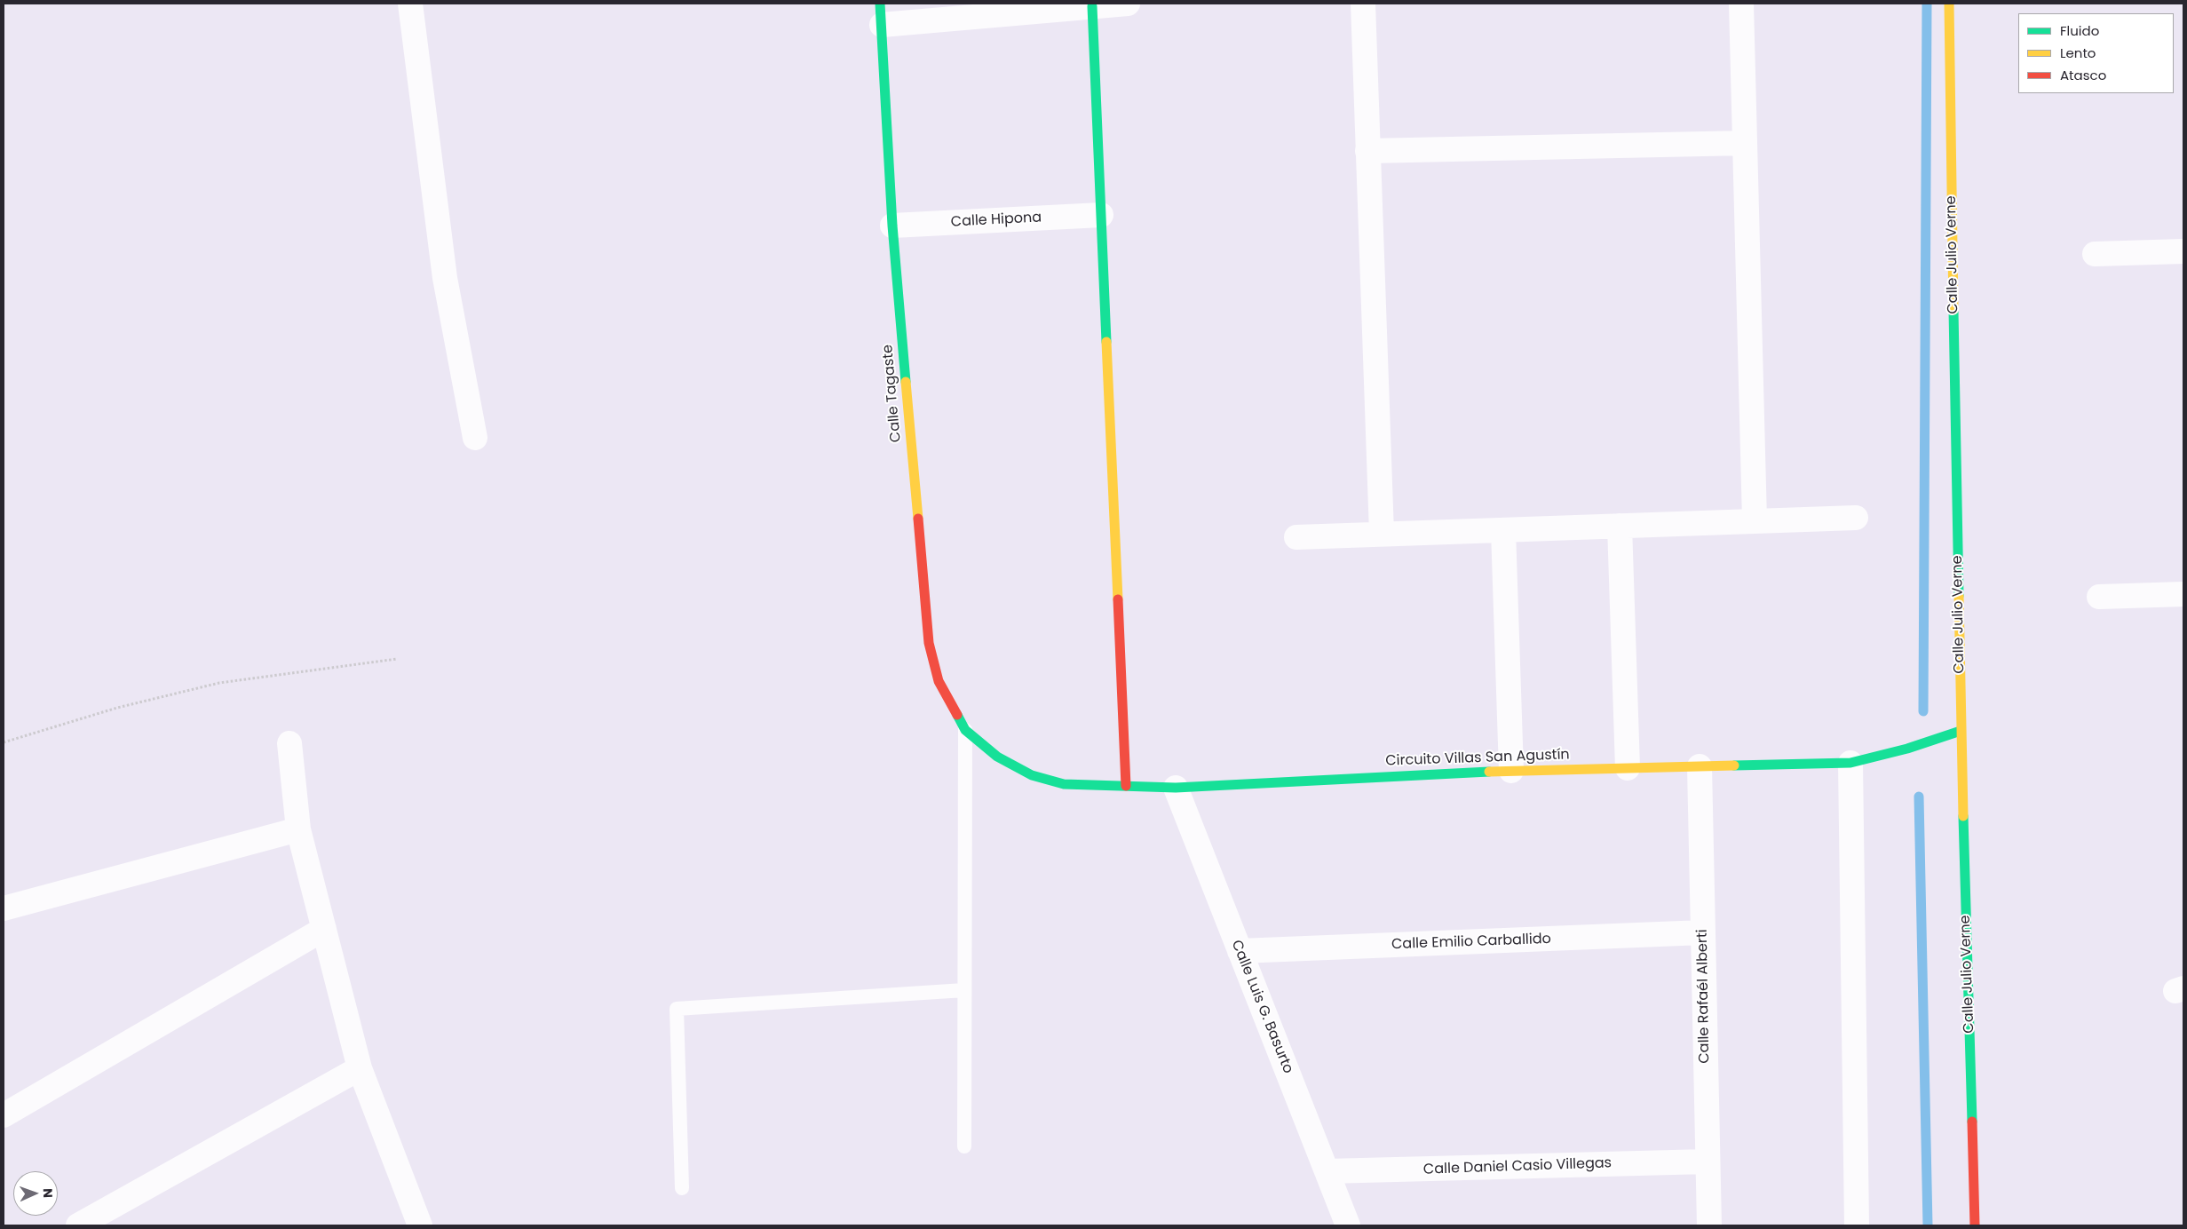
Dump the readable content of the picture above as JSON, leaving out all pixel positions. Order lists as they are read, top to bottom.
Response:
{
  "streets": {
    "street": [
      "Calle Hipona",
      "Calle Julio Verne",
      "Calle Tagaste",
      "Circuito Villas San Agustín",
      "Calle Emilio Carballido",
      "Calle Rafaél Alberti",
      "Calle Luis G. Basurto",
      "Calle Daniel Casio Villegas"
    ]
  },
  "crossings": [
    ["Calle Hipona", "Calle Tagaste"],
    ["Calle Julio Verne", "Circuito Villas San Agustín"],
    ["Calle Tagaste", "Circuito Villas San Agustín"],
    ["Circuito Villas San Agustín", "Calle Rafaél Alberti"],
    ["Circuito Villas San Agustín", "Calle Luis G. Basurto"],
    ["Calle Emilio Carballido", "Calle Rafaél Alberti"],
    ["Calle Emilio Carballido", "Calle Luis G. Basurto"],
    ["Calle Rafaél Alberti", "Calle Daniel Casio Villegas"],
    ["Calle Luis G. Basurto", "Calle Daniel Casio Villegas"]
  ],
  "legend": ["Fluido", "Lento", "Atasco"],
  "north": "right"
}
